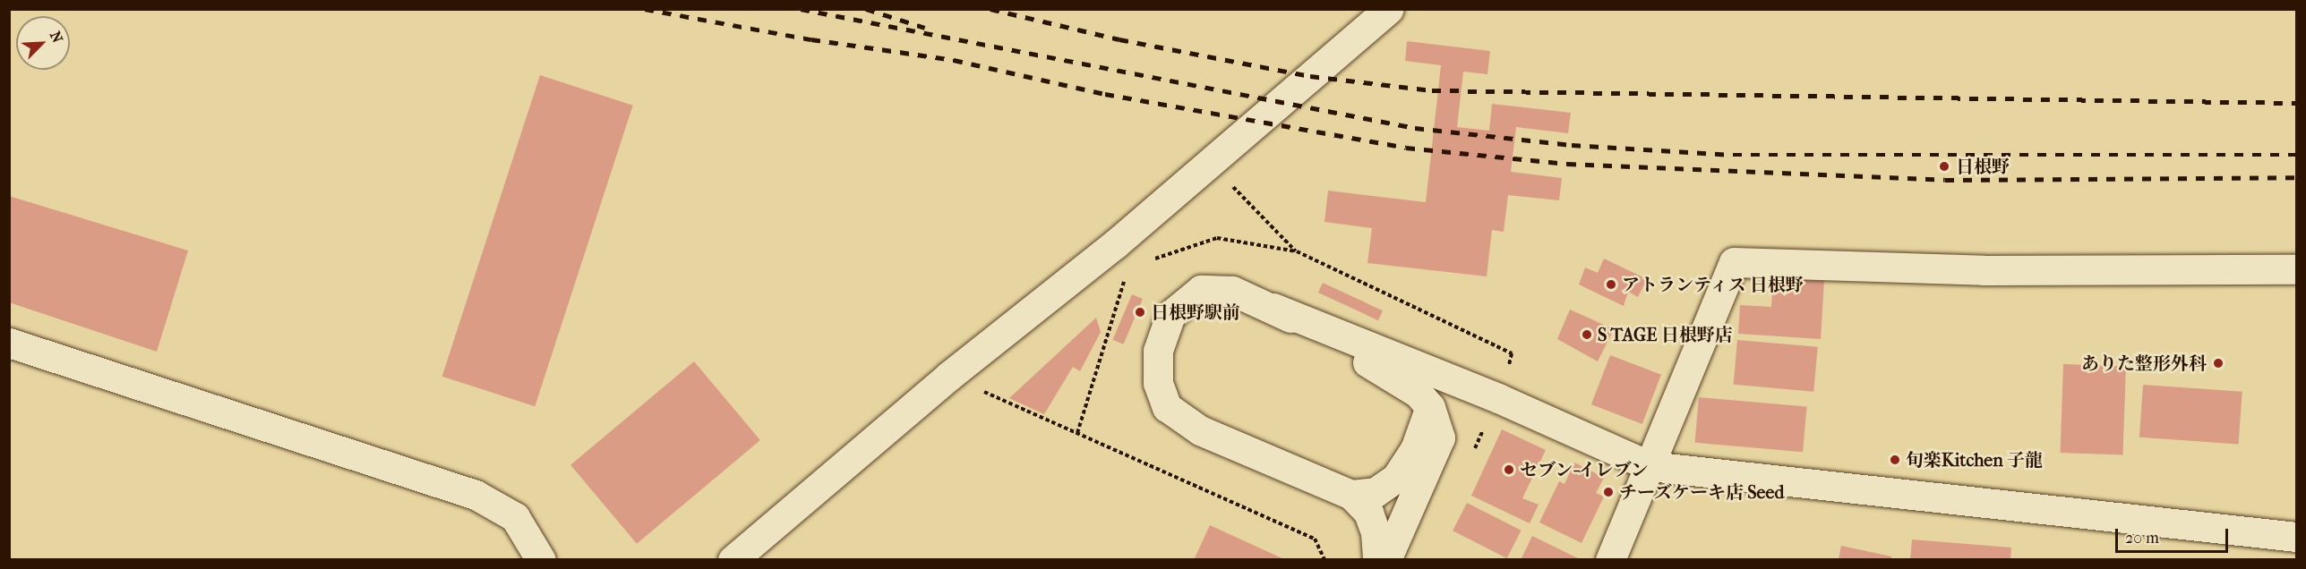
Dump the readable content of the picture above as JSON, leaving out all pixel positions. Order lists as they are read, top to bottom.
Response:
{
  "places": [
    "日根野",
    "アトランティス 日根野",
    "日根野駅前",
    "S TAGE 日根野店",
    "ありた整形外科",
    "旬楽Kitchen 子龍",
    "セブン-イレブン",
    "チーズケーキ店 Seed"
  ],
  "scale_bar": "20 m",
  "north": "top right"
}
